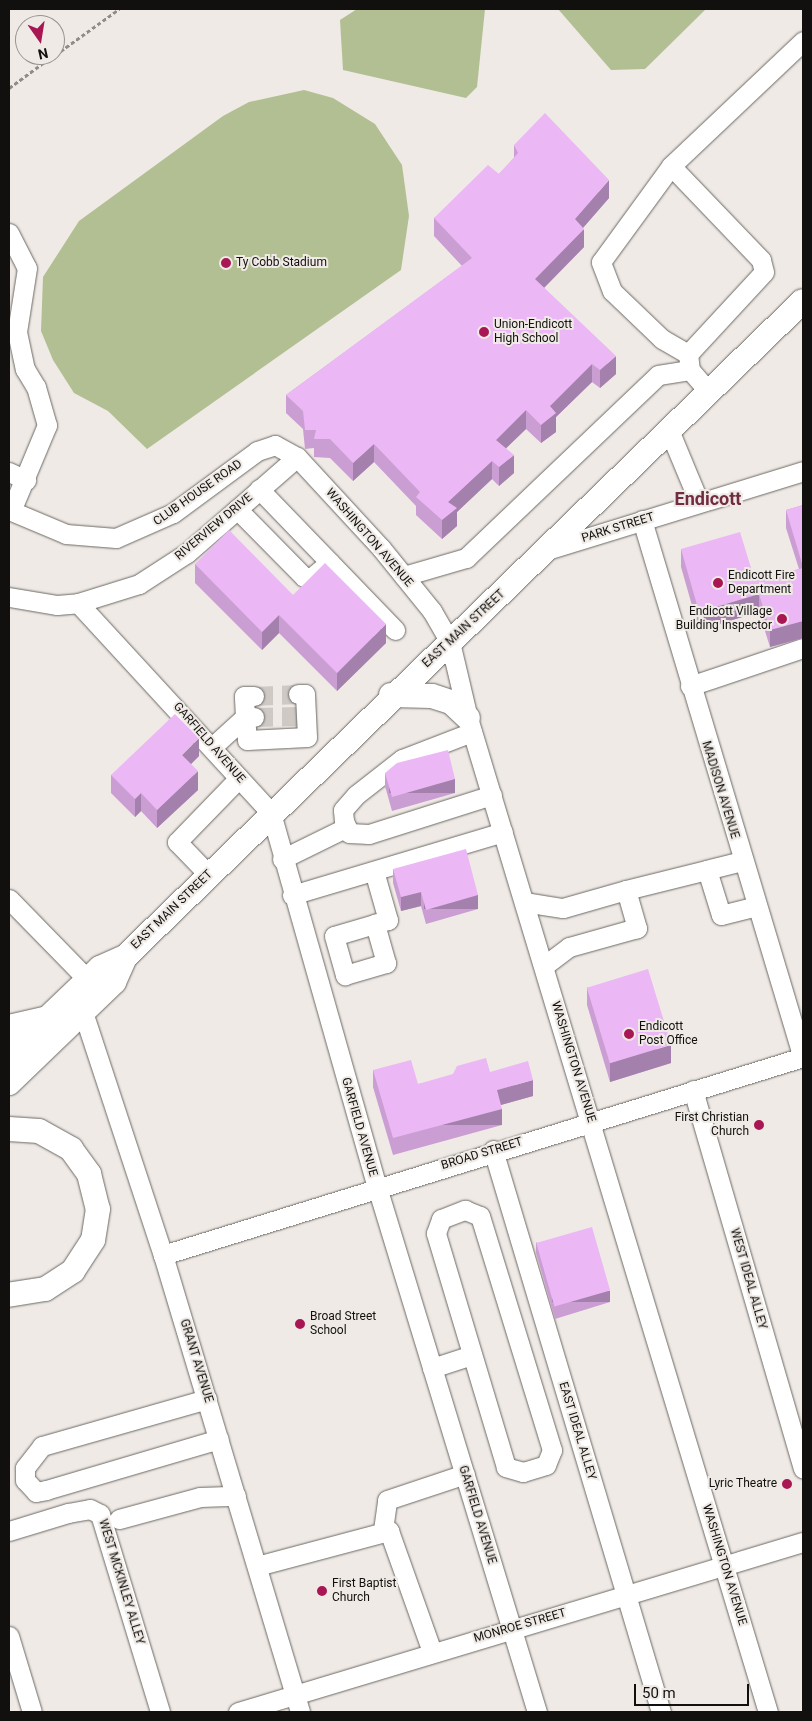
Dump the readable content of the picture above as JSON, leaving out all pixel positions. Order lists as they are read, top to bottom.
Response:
{
  "streets": {
    "main road": ["EAST MAIN STREET"],
    "street": [
      "CLUB HOUSE ROAD",
      "RIVERVIEW DRIVE",
      "PARK STREET",
      "WASHINGTON AVENUE",
      "GARFIELD AVENUE",
      "MADISON AVENUE",
      "BROAD STREET",
      "WEST IDEAL ALLEY",
      "GRANT AVENUE",
      "EAST IDEAL ALLEY",
      "WEST MCKINLEY ALLEY",
      "MONROE STREET"
    ]
  },
  "crossings": [
    ["CLUB HOUSE ROAD", "RIVERVIEW DRIVE"],
    ["CLUB HOUSE ROAD", "WASHINGTON AVENUE"],
    ["RIVERVIEW DRIVE", "WASHINGTON AVENUE"],
    ["RIVERVIEW DRIVE", "GARFIELD AVENUE"],
    ["PARK STREET", "EAST MAIN STREET"],
    ["PARK STREET", "MADISON AVENUE"],
    ["WASHINGTON AVENUE", "EAST MAIN STREET"],
    ["WASHINGTON AVENUE", "BROAD STREET"],
    ["WASHINGTON AVENUE", "MONROE STREET"],
    ["EAST MAIN STREET", "GARFIELD AVENUE"],
    ["EAST MAIN STREET", "GRANT AVENUE"],
    ["GARFIELD AVENUE", "BROAD STREET"],
    ["GARFIELD AVENUE", "MONROE STREET"],
    ["MADISON AVENUE", "BROAD STREET"],
    ["BROAD STREET", "WEST IDEAL ALLEY"],
    ["BROAD STREET", "GRANT AVENUE"],
    ["BROAD STREET", "EAST IDEAL ALLEY"],
    ["GRANT AVENUE", "MONROE STREET"],
    ["EAST IDEAL ALLEY", "MONROE STREET"]
  ],
  "districts": ["Endicott"],
  "places": [
    "Ty Cobb Stadium",
    "Union-Endicott High School",
    "Endicott Fire Department",
    "Endicott Village Building Inspector",
    "Endicott Post Office",
    "First Christian Church",
    "Broad Street School",
    "Lyric Theatre",
    "First Baptist Church"
  ],
  "scale_bar": "50 m",
  "north": "bottom"
}
